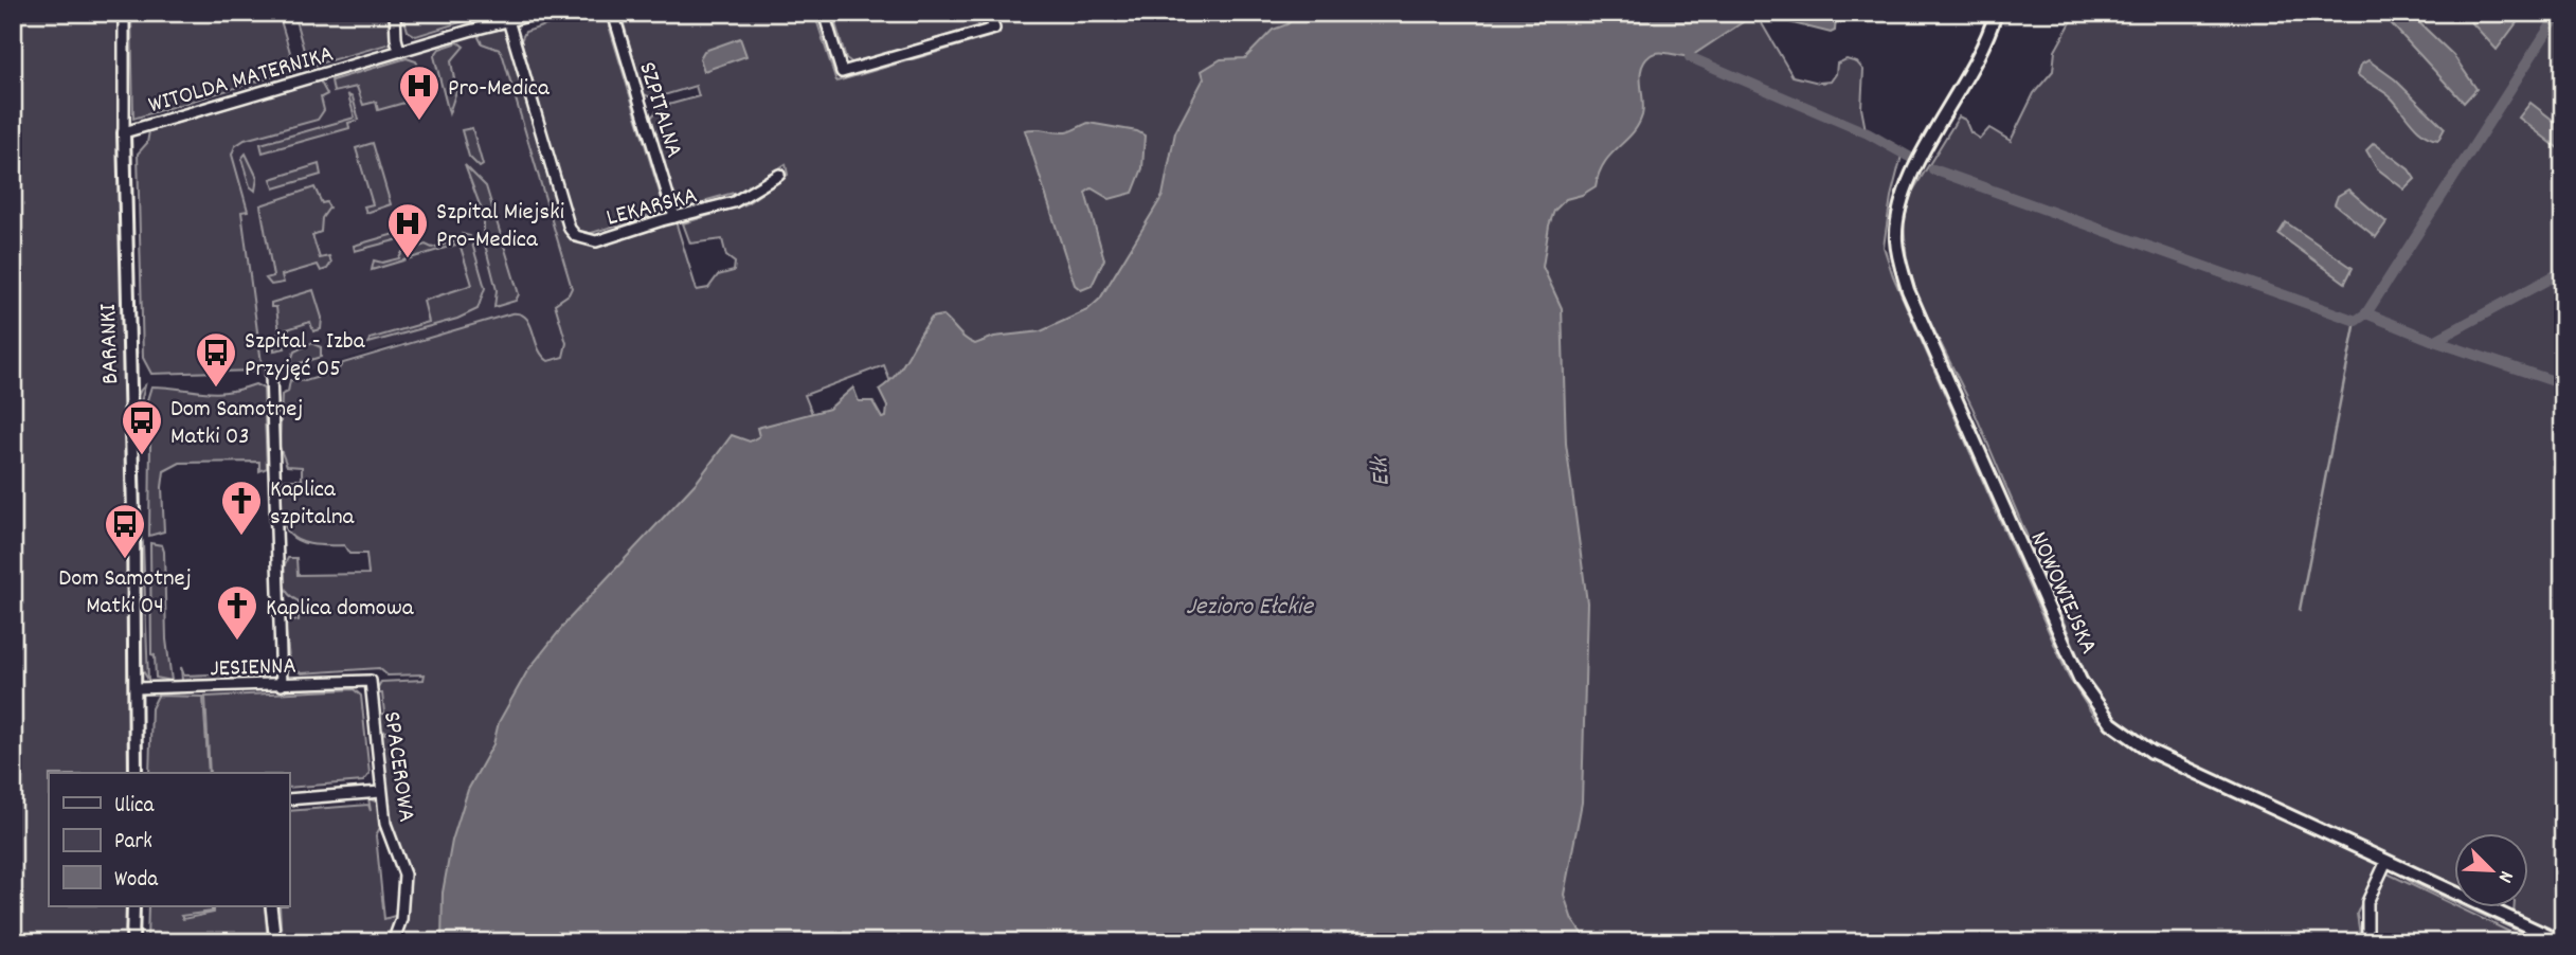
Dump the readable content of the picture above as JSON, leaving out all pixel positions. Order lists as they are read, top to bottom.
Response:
{
  "streets": {
    "street": [
      "WITOLDA MATERNIKA",
      "SZPITALNA",
      "LEKARSKA",
      "BARANKI",
      "NOWOWIEJSKA",
      "JESIENNA",
      "SPACEROWA"
    ]
  },
  "crossings": [
    ["WITOLDA MATERNIKA", "LEKARSKA"],
    ["WITOLDA MATERNIKA", "BARANKI"],
    ["SZPITALNA", "LEKARSKA"],
    ["BARANKI", "JESIENNA"],
    ["JESIENNA", "SPACEROWA"]
  ],
  "water": ["Ełk", "Jezioro Ełckie"],
  "places": {
    "hospital": ["Pro-Medica", "Szpital Miejski Pro-Medica"],
    "bus stop": ["Szpital - Izba Przyjęć 05", "Dom Samotnej Matki 03", "Dom Samotnej Matki 04"],
    "church": ["Kaplica szpitalna", "Kaplica domowa"]
  },
  "legend": ["Ulica", "Park", "Woda"],
  "north": "bottom right"
}
